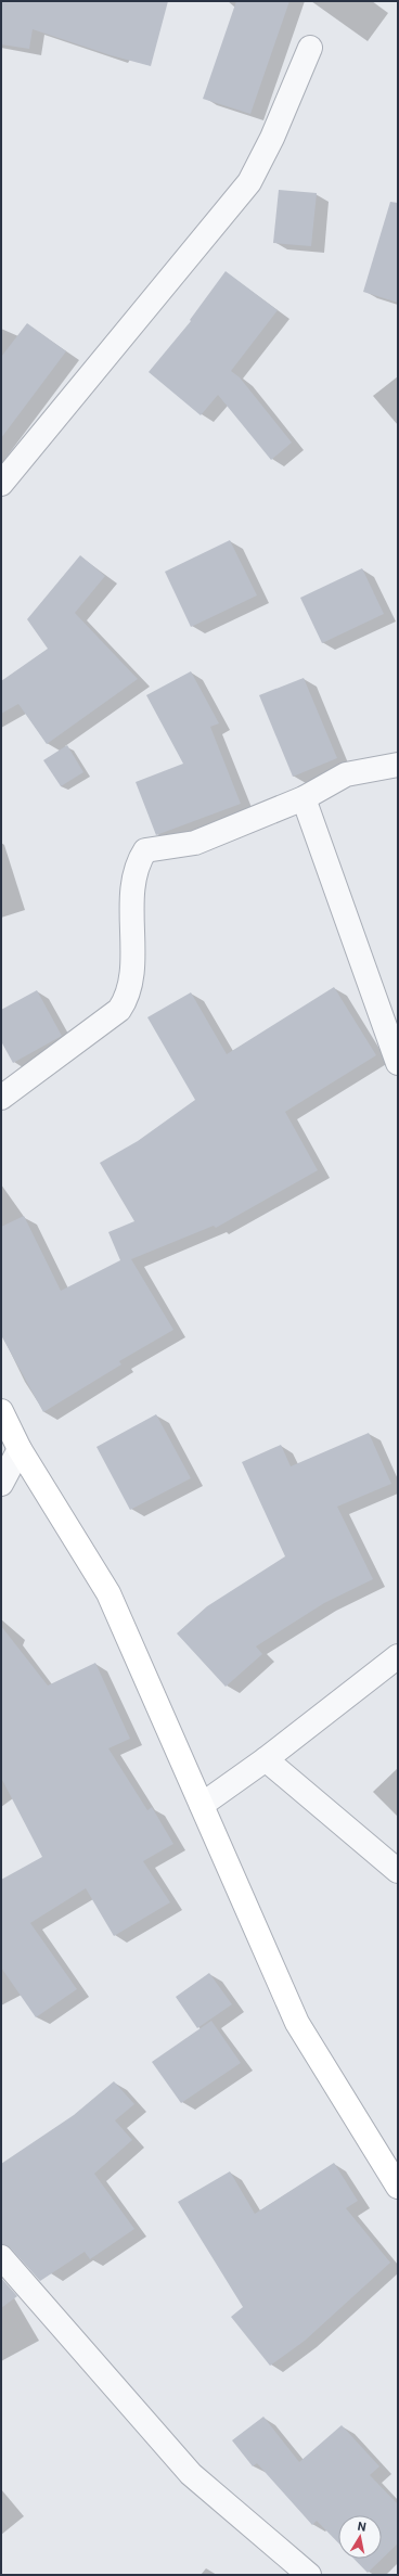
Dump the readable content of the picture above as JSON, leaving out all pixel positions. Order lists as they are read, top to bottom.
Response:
{
  "north": "top"
}
